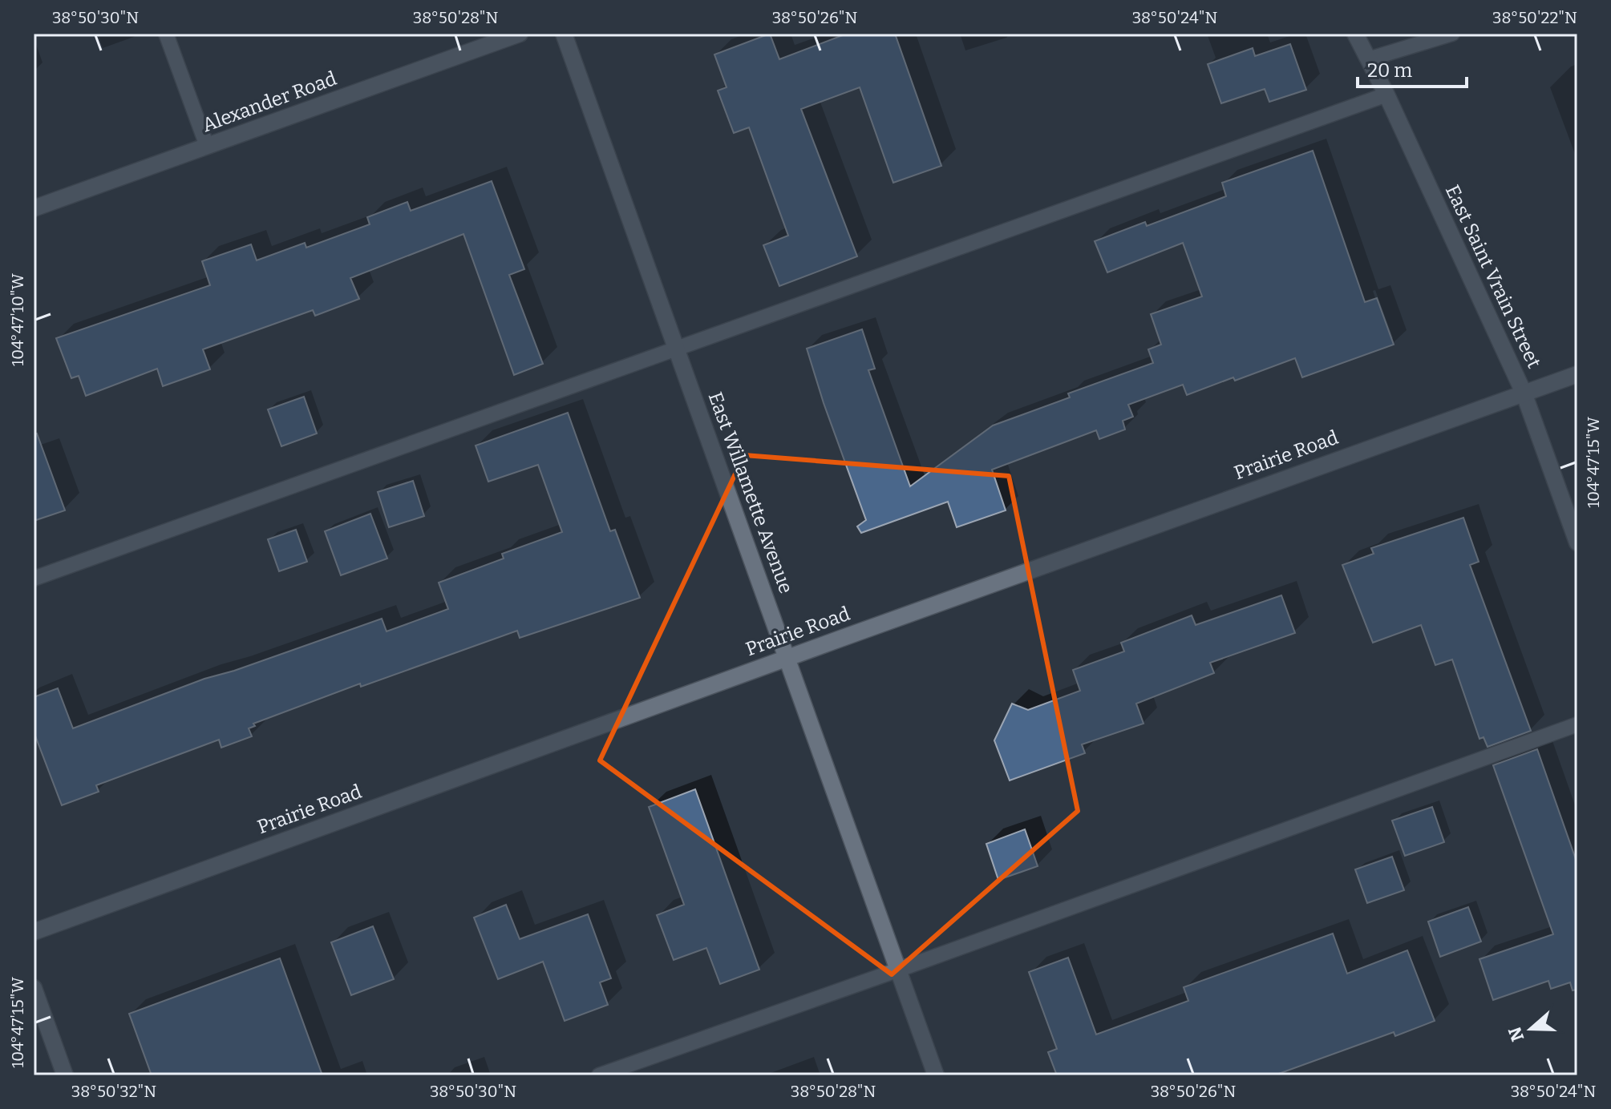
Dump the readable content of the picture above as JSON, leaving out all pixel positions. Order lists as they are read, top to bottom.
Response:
{
  "streets": {
    "street": [
      "Alexander Road",
      "East Saint Vrain Street",
      "Prairie Road",
      "East Willamette Avenue"
    ]
  },
  "crossings": [
    ["East Saint Vrain Street", "Prairie Road"],
    ["Prairie Road", "East Willamette Avenue"]
  ],
  "scale_bar": "20 m",
  "north": "left",
  "coordinates": [
    "38°50'30\"N",
    "38°50'28\"N",
    "38°50'26\"N",
    "38°50'24\"N",
    "38°50'22\"N",
    "104°47'10\"W",
    "104°47'15\"W",
    "38°50'32\"N"
  ]
}
